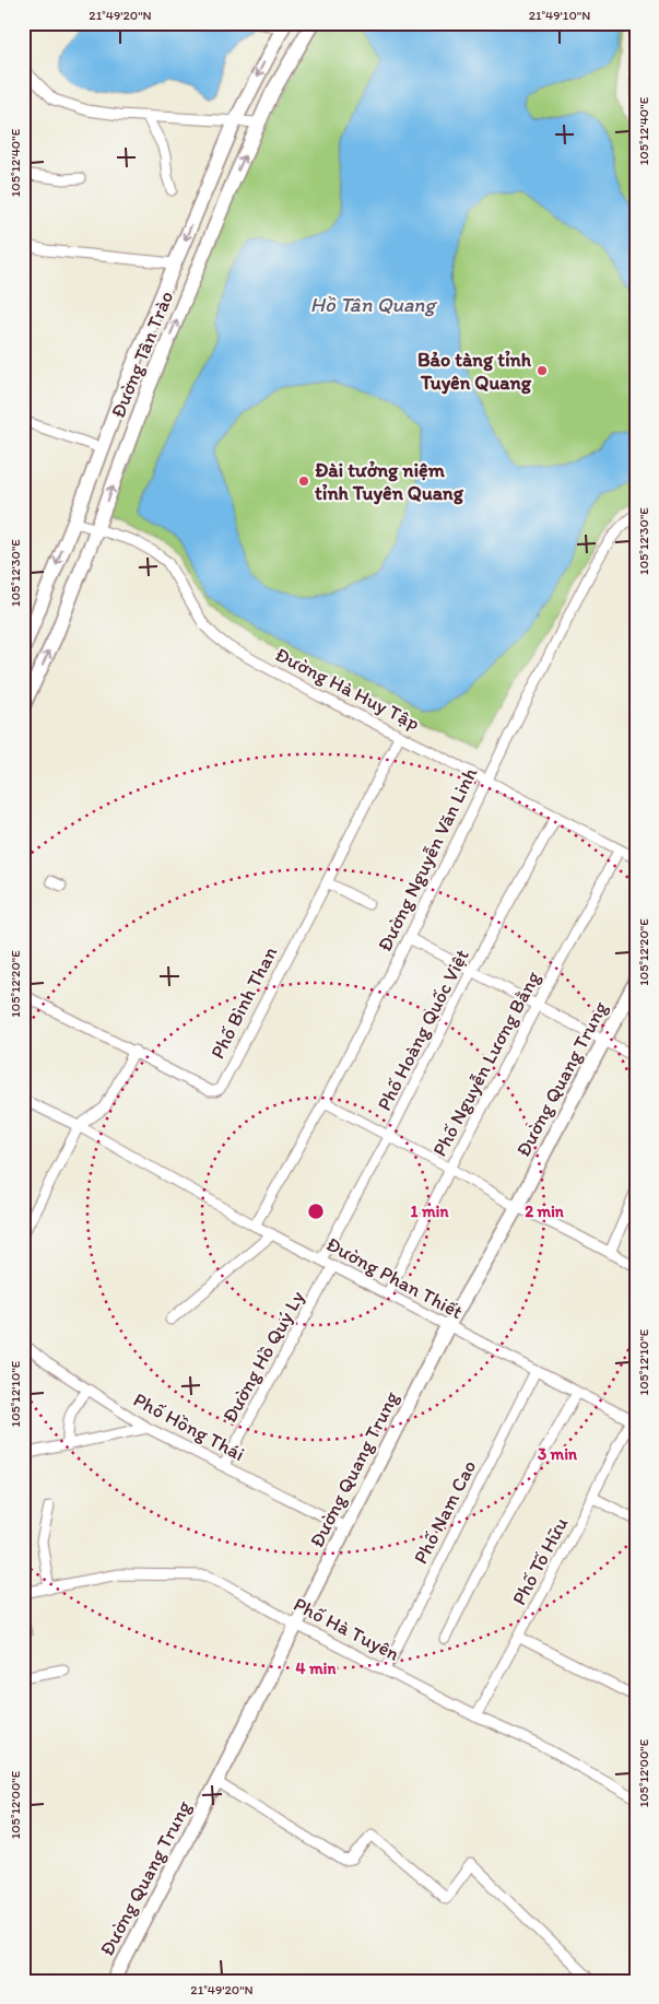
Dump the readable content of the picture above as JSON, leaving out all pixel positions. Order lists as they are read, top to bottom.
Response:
{
  "streets": {
    "main road": ["Đường Tân Trào", "Đường Quang Trung"],
    "street": [
      "Đường Hà Huy Tập",
      "Đường Nguyễn Văn Linh",
      "Phố Bình Than",
      "Phố Hoàng Quốc Việt",
      "Phố Nguyễn Lương Bằng",
      "Đường Phan Thiết",
      "Đường Hồ Quý Ly",
      "Phố Hồng Thái",
      "Phố Nam Cao",
      "Phố Tố Hữu",
      "Phố Hà Tuyên"
    ]
  },
  "crossings": [
    ["Đường Tân Trào", "Đường Hà Huy Tập"],
    ["Đường Hà Huy Tập", "Đường Nguyễn Văn Linh"],
    ["Đường Hà Huy Tập", "Phố Bình Than"],
    ["Đường Hà Huy Tập", "Phố Hoàng Quốc Việt"],
    ["Đường Hà Huy Tập", "Phố Nguyễn Lương Bằng"],
    ["Đường Nguyễn Văn Linh", "Đường Phan Thiết"],
    ["Phố Hoàng Quốc Việt", "Đường Phan Thiết"],
    ["Phố Nguyễn Lương Bằng", "Đường Phan Thiết"],
    ["Đường Quang Trung", "Đường Phan Thiết"],
    ["Đường Quang Trung", "Phố Hồng Thái"],
    ["Đường Quang Trung", "Phố Hà Tuyên"],
    ["Đường Phan Thiết", "Đường Hồ Quý Ly"],
    ["Đường Phan Thiết", "Phố Nam Cao"],
    ["Đường Phan Thiết", "Phố Tố Hữu"],
    ["Đường Hồ Quý Ly", "Phố Hồng Thái"],
    ["Phố Nam Cao", "Phố Hà Tuyên"],
    ["Phố Tố Hữu", "Phố Hà Tuyên"]
  ],
  "water": ["Hồ Tân Quang"],
  "places": ["Bảo tàng tỉnh Tuyên Quang", "Đài tưởng niệm tỉnh Tuyên Quang"],
  "coordinates": [
    "21°49'20\"N",
    "21°49'10\"N",
    "105°12'40\"E",
    "105°12'30\"E",
    "105°12'20\"E",
    "105°12'10\"E",
    "105°12'00\"E"
  ],
  "rings": [
    "1 min",
    "2 min",
    "3 min",
    "4 min"
  ]
}
